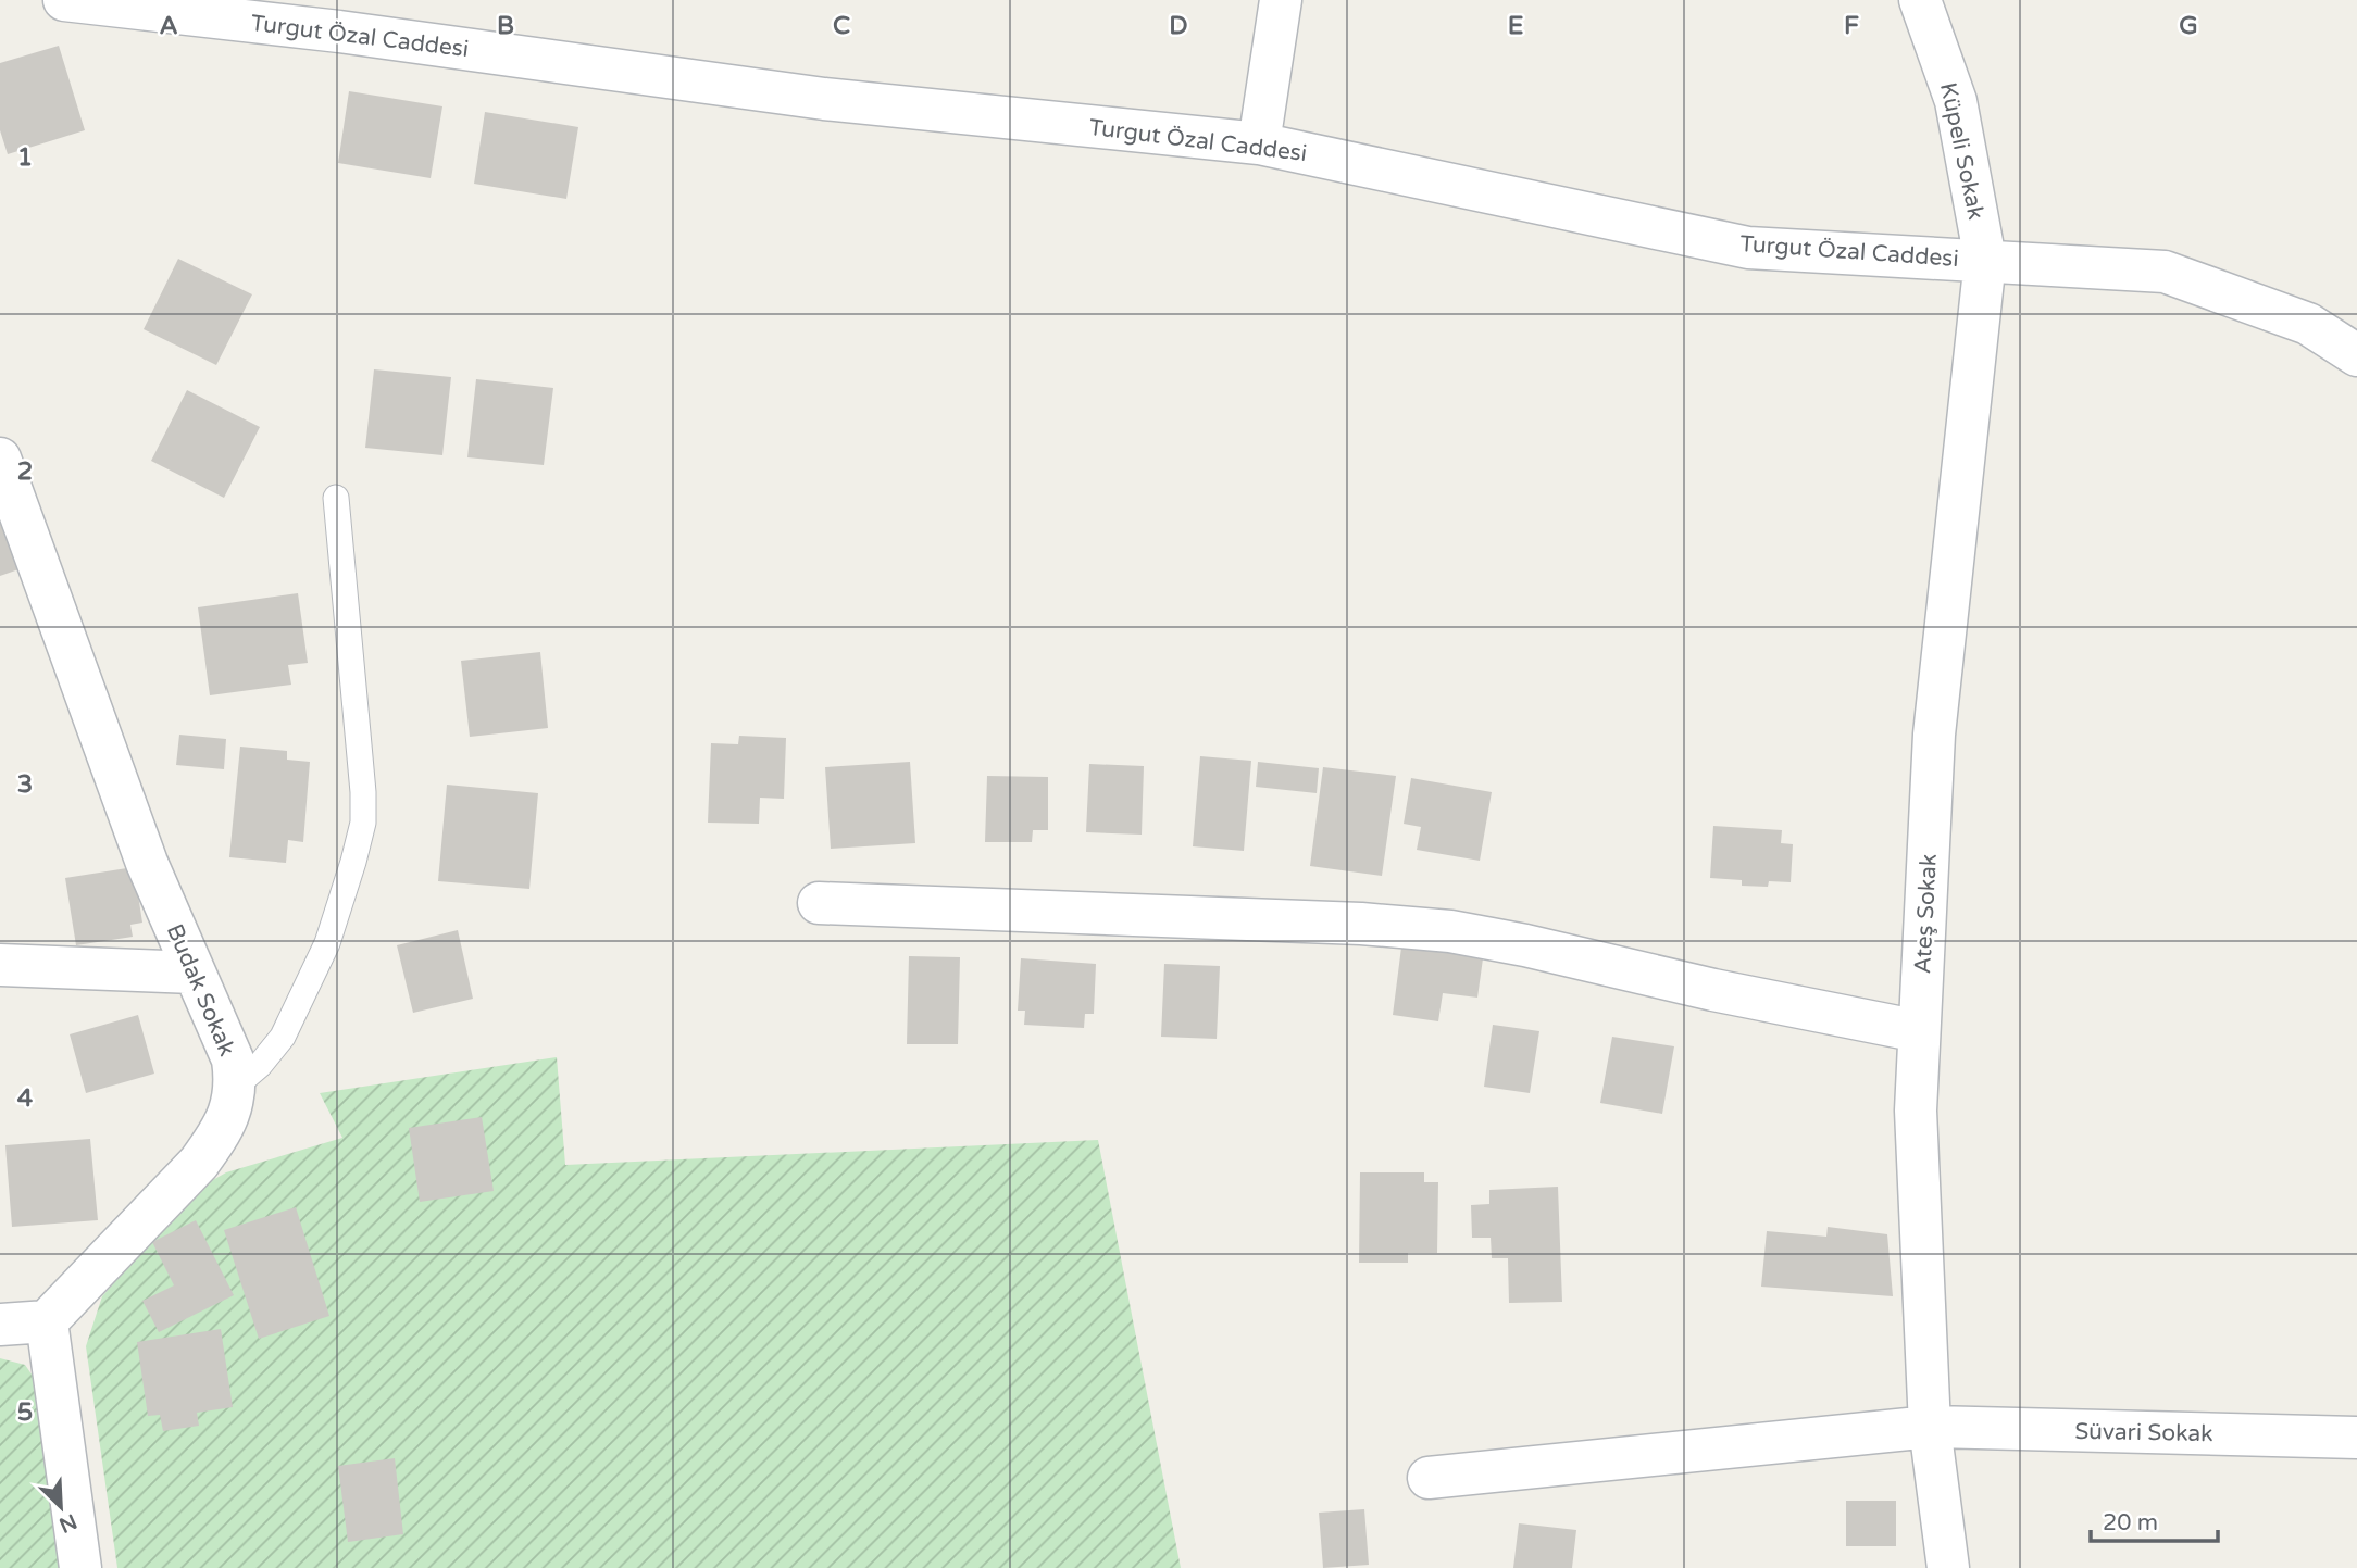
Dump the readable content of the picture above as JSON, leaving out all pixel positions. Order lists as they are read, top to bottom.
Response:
{
  "streets": {
    "street": [
      "Turgut Özal Caddesi",
      "Küpeli Sokak",
      "Ateş Sokak",
      "Budak Sokak",
      "Süvari Sokak"
    ]
  },
  "crossings": [
    ["Turgut Özal Caddesi", "Küpeli Sokak"],
    ["Turgut Özal Caddesi", "Ateş Sokak"],
    ["Küpeli Sokak", "Ateş Sokak"],
    ["Ateş Sokak", "Süvari Sokak"]
  ],
  "scale_bar": "20 m",
  "north": "bottom right",
  "grid": {
    "columns": [
      "A",
      "B",
      "C",
      "D",
      "E",
      "F",
      "G"
    ],
    "rows": [
      "1",
      "2",
      "3",
      "4",
      "5"
    ]
  }
}
